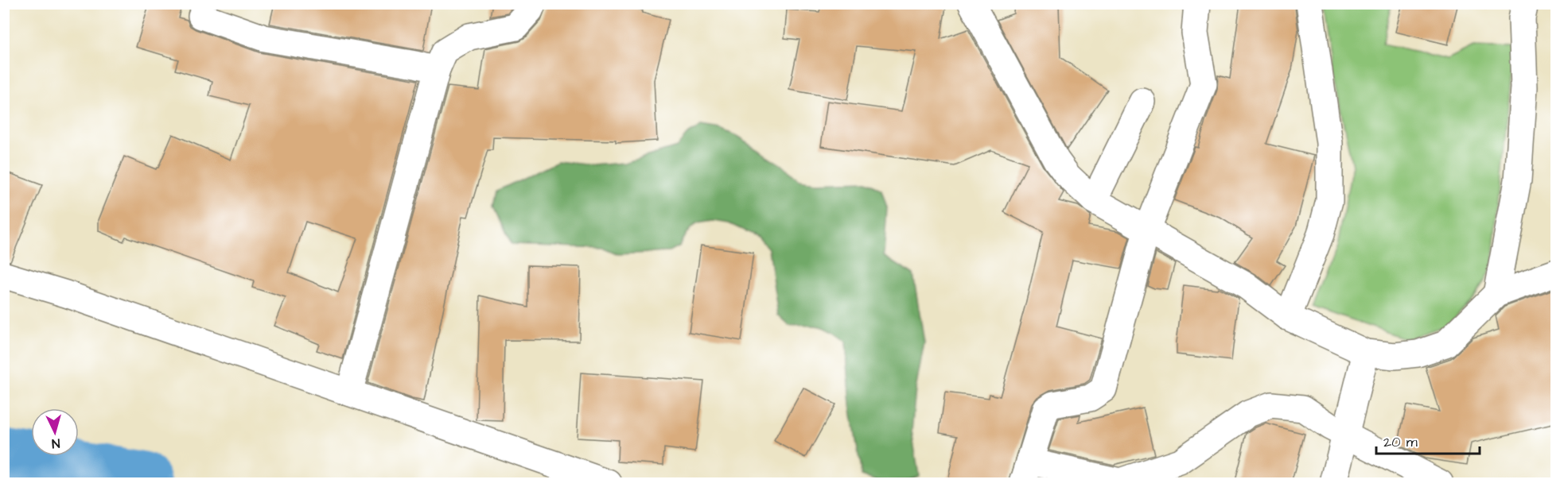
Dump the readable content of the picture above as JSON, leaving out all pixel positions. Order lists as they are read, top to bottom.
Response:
{
  "scale_bar": "20 m",
  "north": "bottom"
}
